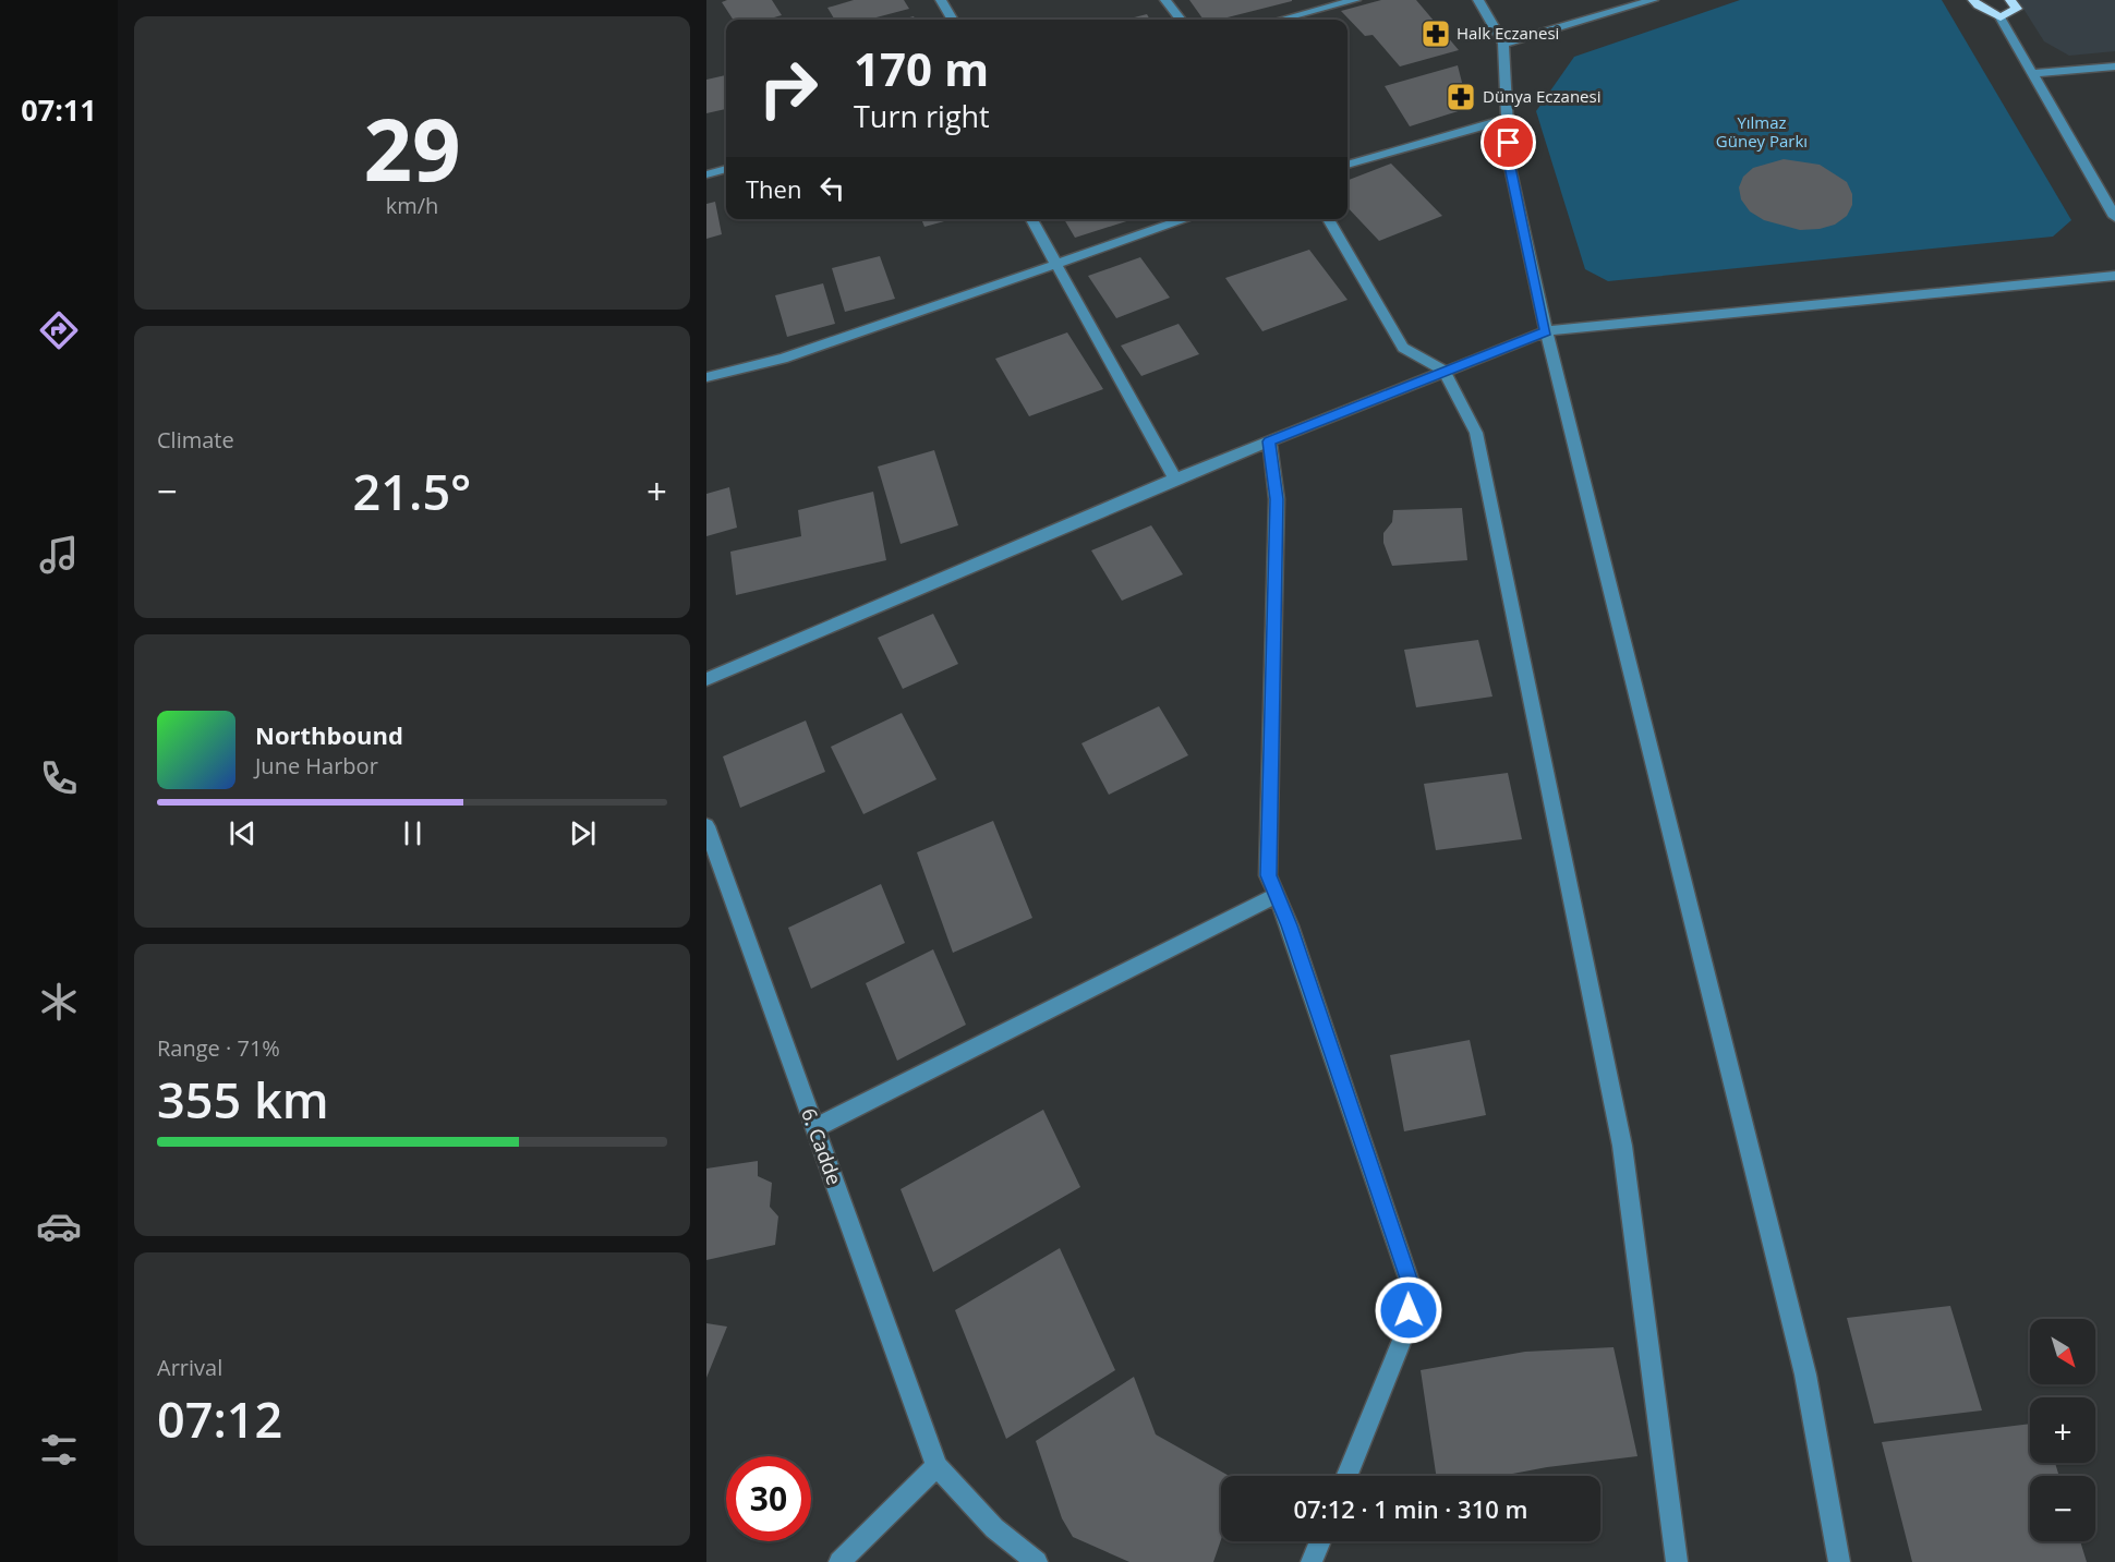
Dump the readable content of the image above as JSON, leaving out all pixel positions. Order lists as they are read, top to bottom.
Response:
{
  "streets": {
    "street": ["6. Cadde"]
  },
  "parks": ["Yılmaz Güney Parkı"],
  "places": {
    "pharmacy": ["Halk Eczanesi", "Dünya Eczanesi"]
  },
  "north": "bottom right",
  "page": {
    "tabs": "07:11",
    "tile": [
      ["29", "km/h"],
      "Climate",
      ["Range · 71%", "355 km"],
      ["Arrival", "07:12"]
    ],
    "turn": ["170 m", "Turn right"],
    "then": "Then",
    "heat": ["−", "21.5°", "+"],
    "song": ["Northbound", "June Harbor"],
    "map_buttons": ["+", "−"],
    "limit": "30",
    "trip": "07:12 · 1 min · 310 m"
  }
}
